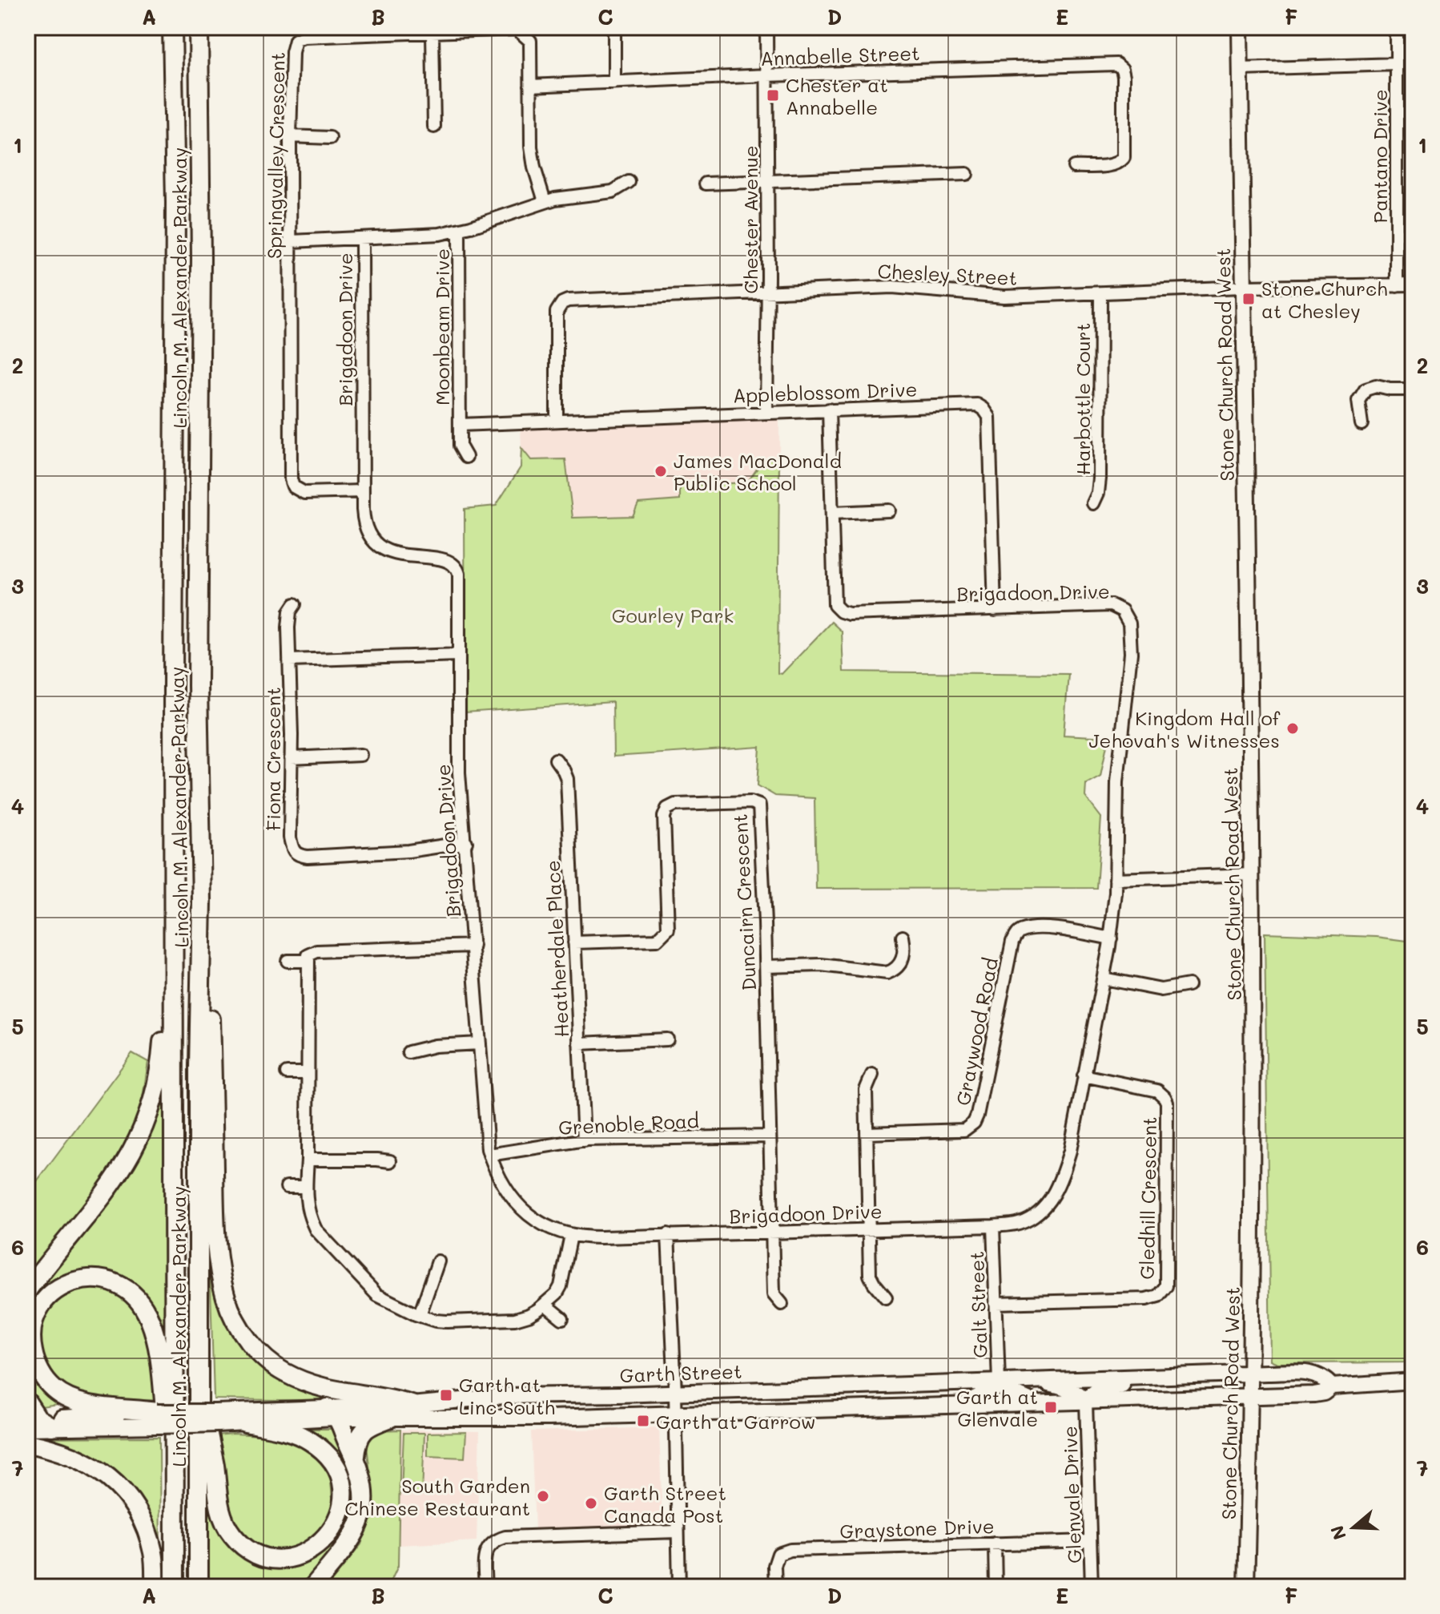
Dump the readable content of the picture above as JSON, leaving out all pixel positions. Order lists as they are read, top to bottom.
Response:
{
  "streets": {
    "highway": ["Lincoln M. Alexander Parkway"],
    "main road": ["Stone Church Road West", "Garth Street"],
    "street": [
      "Annabelle Street",
      "Springvalley Crescent",
      "Pantano Drive",
      "Chester Avenue",
      "Chesley Street",
      "Moonbeam Drive",
      "Brigadoon Drive",
      "Appleblossom Drive",
      "Harbottle Court",
      "Fiona Crescent",
      "Duncairn Crescent",
      "Heatherdale Place",
      "Graywood Road",
      "Grenoble Road",
      "Gledhill Crescent",
      "Galt Street",
      "Glenvale Drive",
      "Graystone Drive"
    ]
  },
  "crossings": [
    ["Annabelle Street", "Springvalley Crescent"],
    ["Annabelle Street", "Chester Avenue"],
    ["Springvalley Crescent", "Brigadoon Drive"],
    ["Pantano Drive", "Chesley Street"],
    ["Chester Avenue", "Chesley Street"],
    ["Chester Avenue", "Appleblossom Drive"],
    ["Chesley Street", "Stone Church Road West"],
    ["Chesley Street", "Appleblossom Drive"],
    ["Chesley Street", "Harbottle Court"],
    ["Moonbeam Drive", "Appleblossom Drive"],
    ["Brigadoon Drive", "Appleblossom Drive"],
    ["Brigadoon Drive", "Fiona Crescent"],
    ["Brigadoon Drive", "Duncairn Crescent"],
    ["Brigadoon Drive", "Graywood Road"],
    ["Brigadoon Drive", "Grenoble Road"],
    ["Brigadoon Drive", "Gledhill Crescent"],
    ["Brigadoon Drive", "Galt Street"],
    ["Stone Church Road West", "Garth Street"],
    ["Duncairn Crescent", "Heatherdale Place"],
    ["Duncairn Crescent", "Grenoble Road"],
    ["Heatherdale Place", "Grenoble Road"],
    ["Gledhill Crescent", "Galt Street"],
    ["Galt Street", "Garth Street"],
    ["Garth Street", "Glenvale Drive"],
    ["Glenvale Drive", "Graystone Drive"]
  ],
  "parks": ["Gourley Park"],
  "places": {
    "transit": [
      "Chester at Annabelle",
      "Stone Church at Chesley",
      "Garth at Linc South",
      "Garth at Glenvale",
      "Garth at Garrow"
    ],
    "other": [
      "James MacDonald Public School",
      "Kingdom Hall of Jehovah's Witnesses",
      "South Garden Chinese Restaurant",
      "Garth Street Canada Post"
    ]
  },
  "north": "left",
  "grid": {
    "columns": [
      "A",
      "B",
      "C",
      "D",
      "E",
      "F"
    ],
    "rows": [
      "1",
      "2",
      "3",
      "4",
      "5",
      "6",
      "7"
    ]
  }
}
